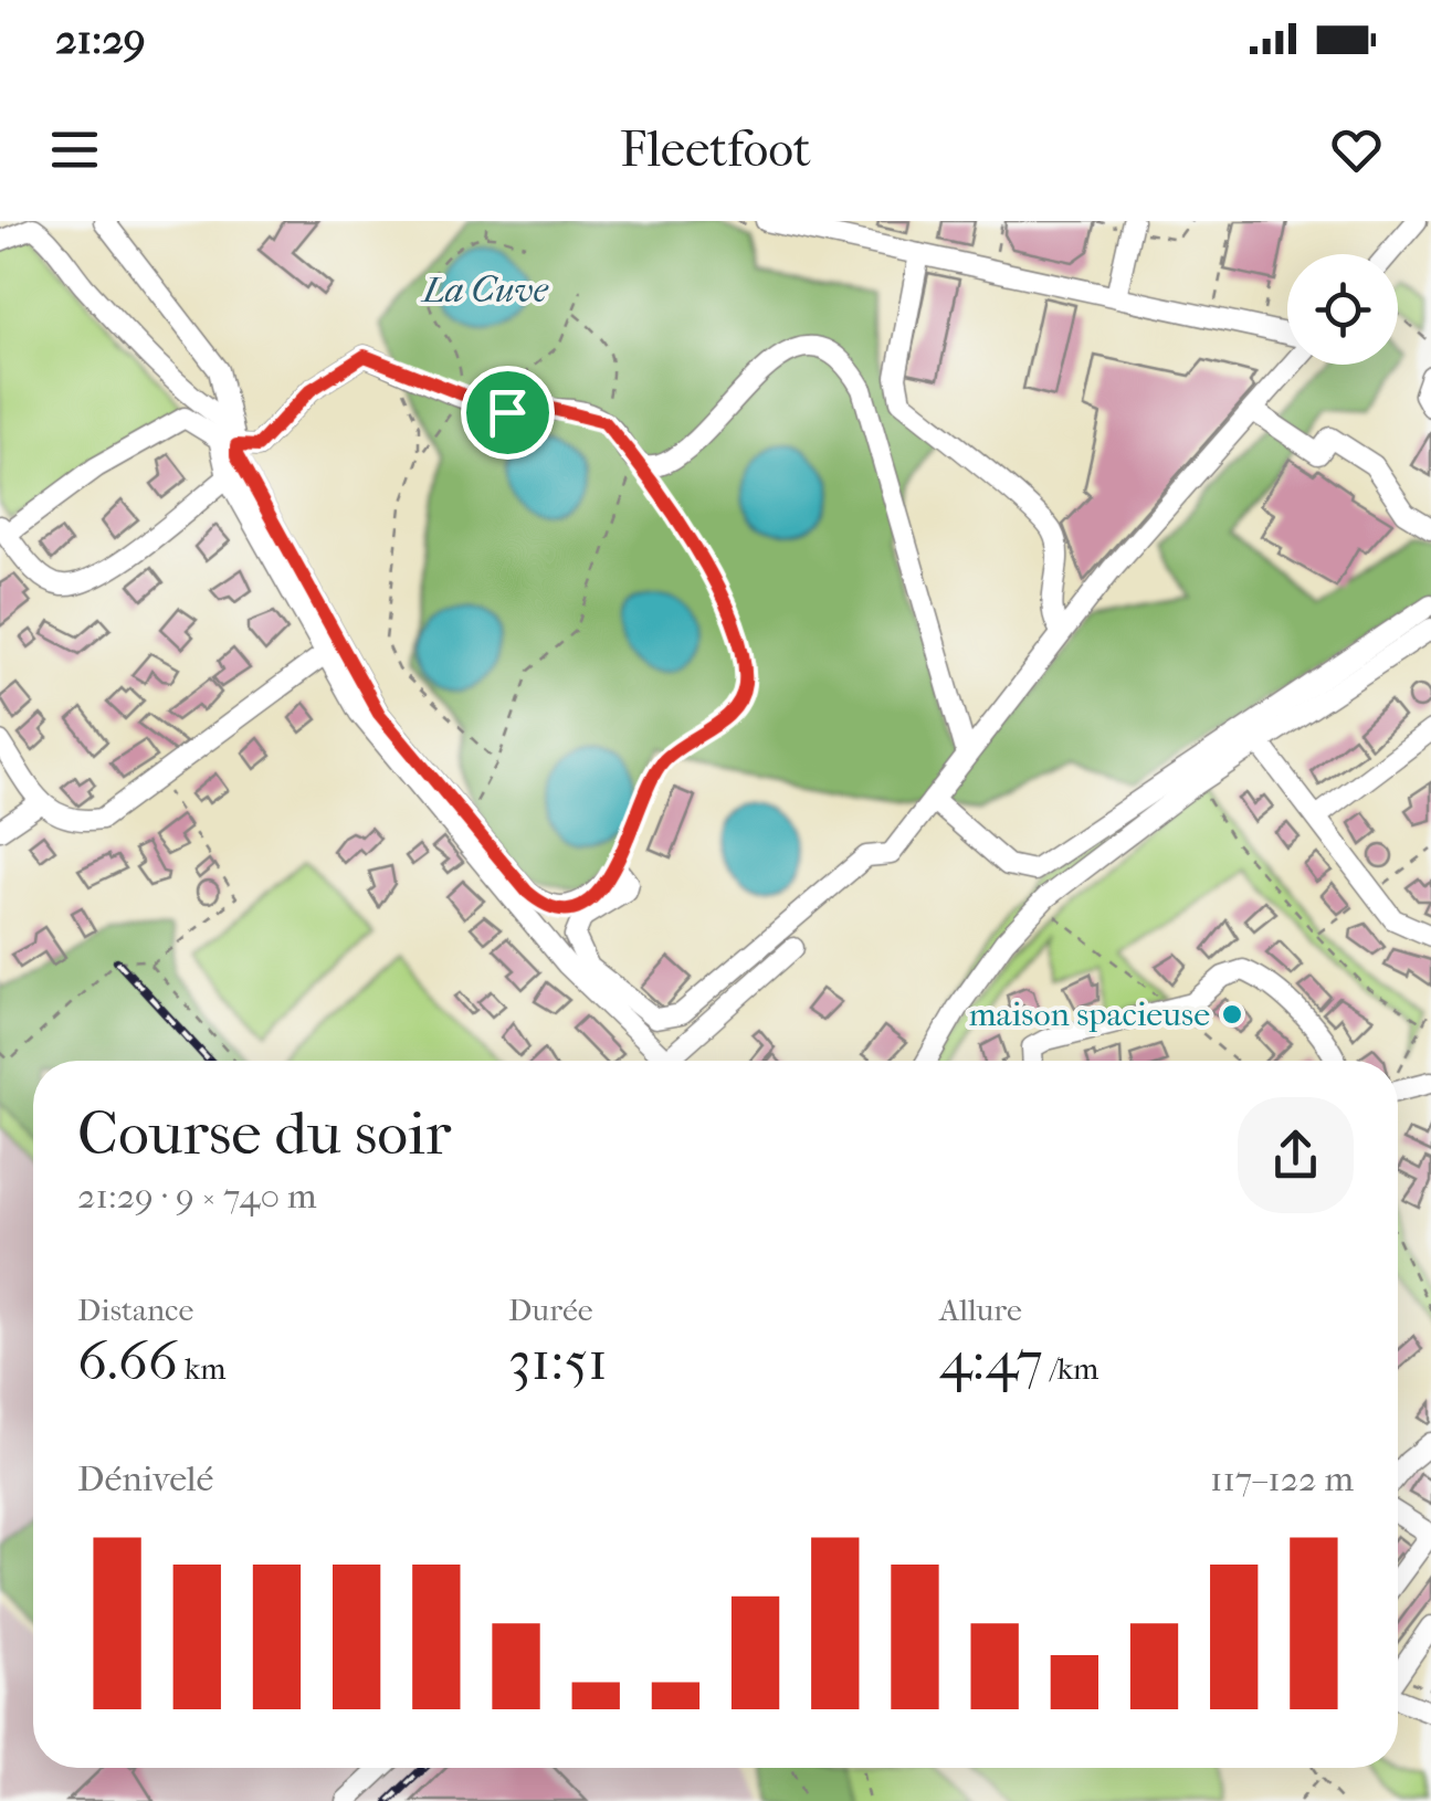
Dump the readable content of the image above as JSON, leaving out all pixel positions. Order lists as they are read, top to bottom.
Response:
{
  "water": ["La Cuve"],
  "places": ["maison spacieuse"],
  "page": {
    "status": "21:29",
    "header": "Fleetfoot",
    "heading": ["Course du soir", "21:29 · 9 × 740 m"],
    "stats": [
      ["Distance", "6.66 km"],
      ["Durée", "31:51"],
      ["Allure", "4:47 /km"]
    ],
    "chart": ["Dénivelé", "117–122 m"]
  }
}
